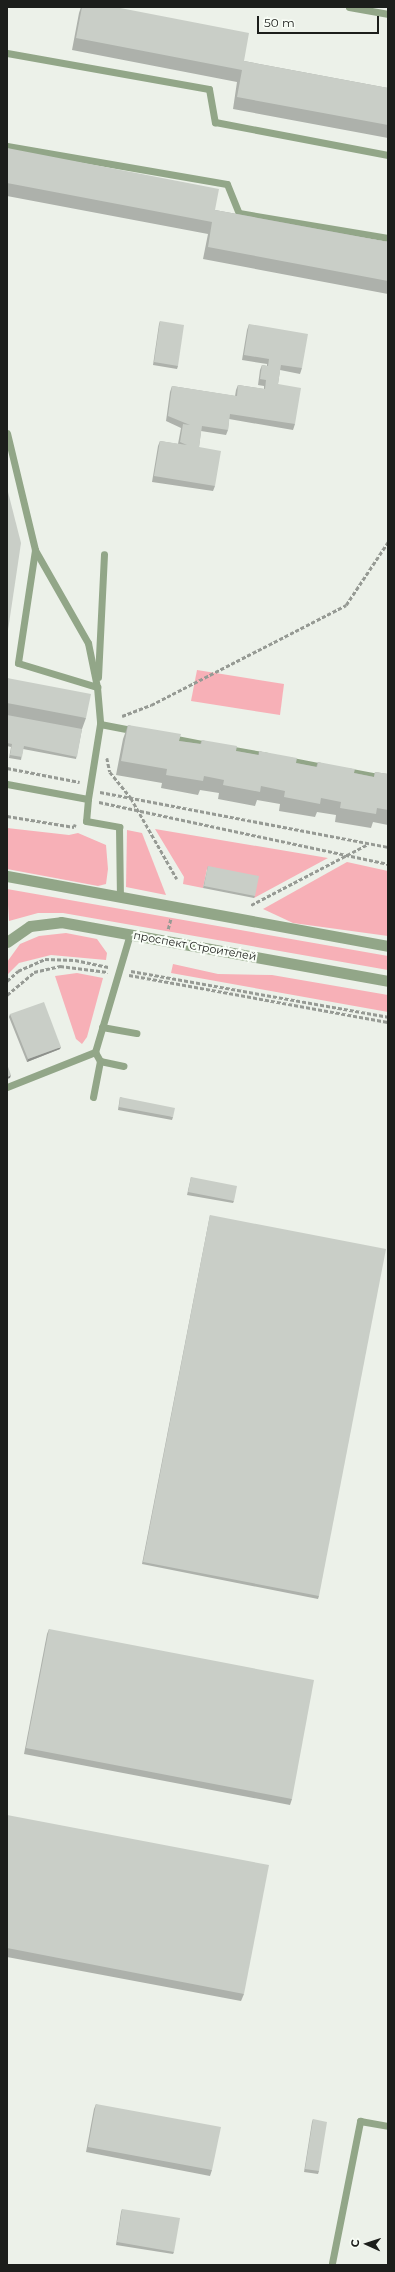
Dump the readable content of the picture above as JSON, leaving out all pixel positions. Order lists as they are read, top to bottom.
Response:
{
  "streets": {
    "street": ["проспект Строителей"]
  },
  "scale_bar": "50 m",
  "north": "left"
}
